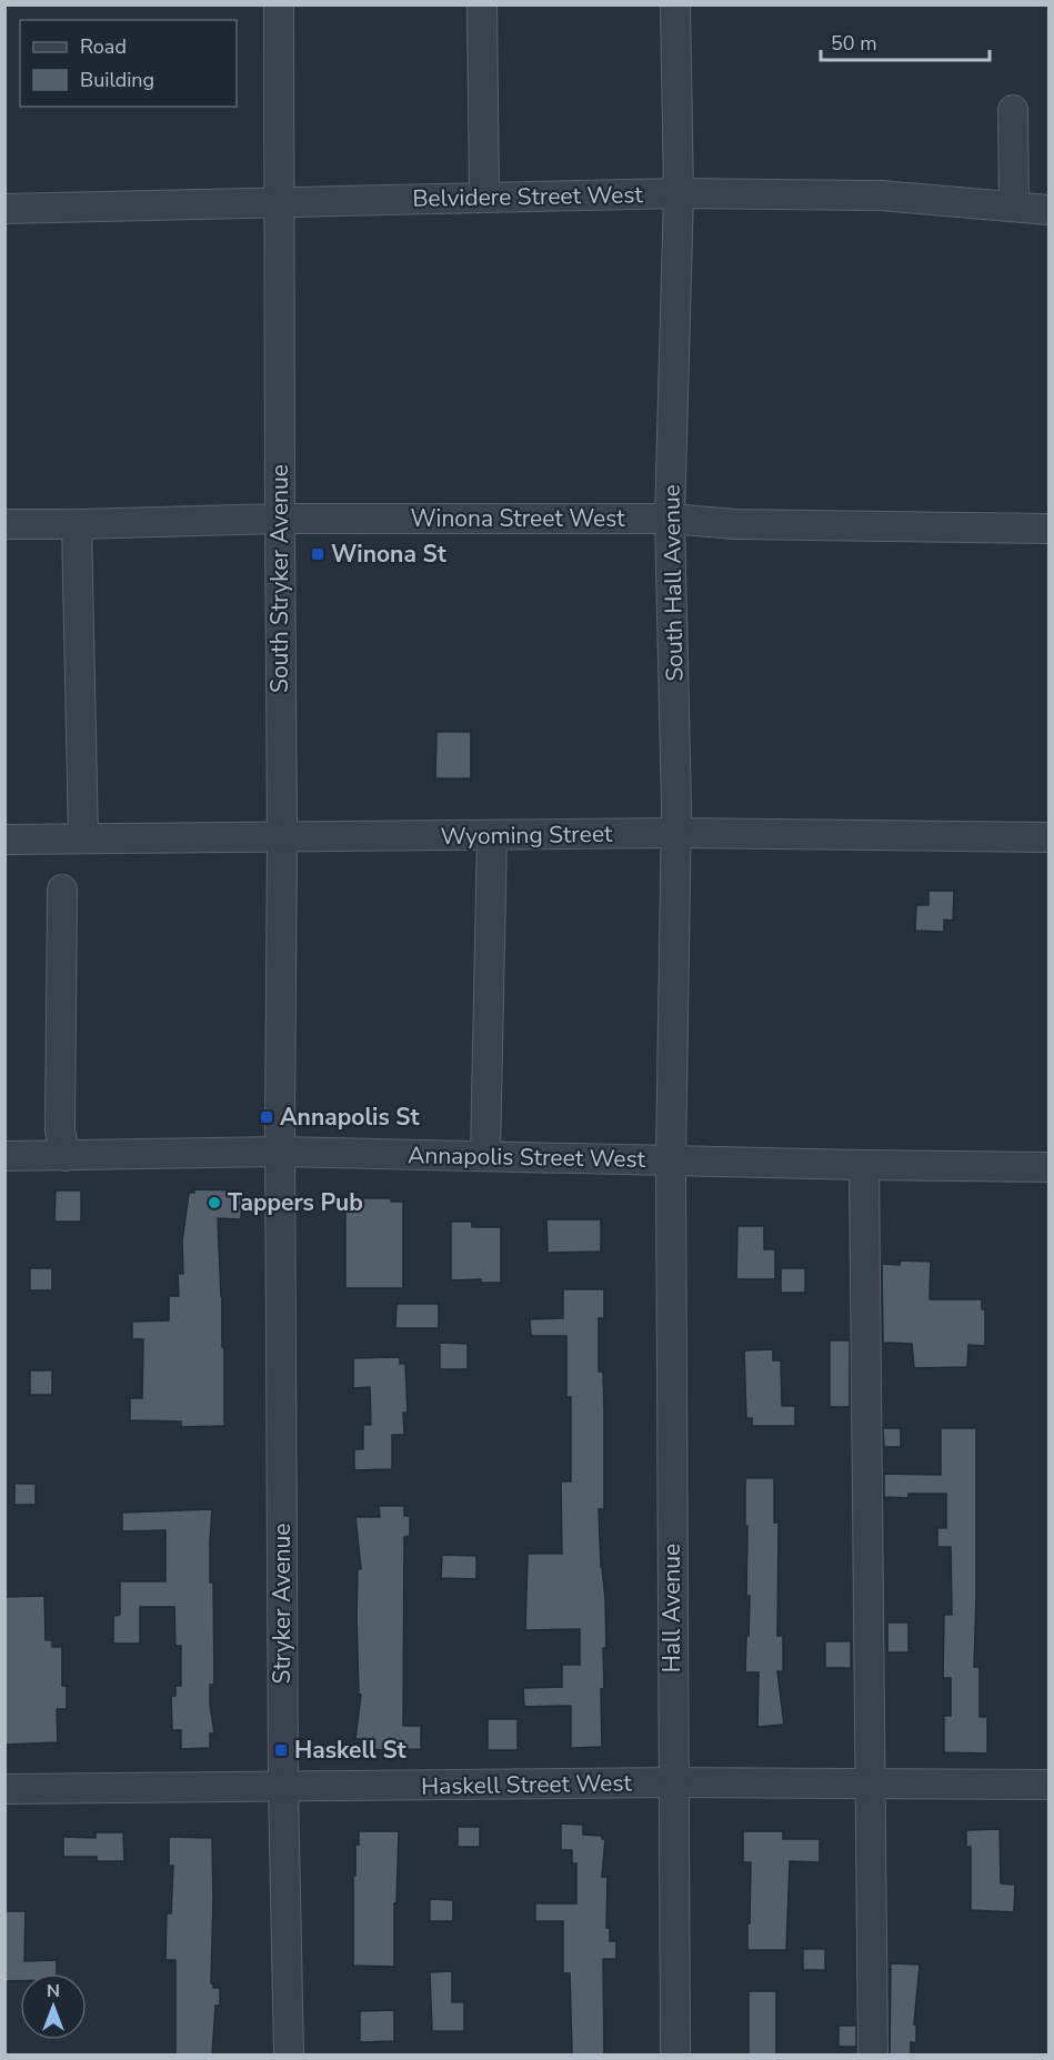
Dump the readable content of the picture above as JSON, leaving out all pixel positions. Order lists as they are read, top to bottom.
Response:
{
  "streets": {
    "street": [
      "Belvidere Street West",
      "Winona Street West",
      "South Stryker Avenue",
      "South Hall Avenue",
      "Wyoming Street",
      "Annapolis Street West",
      "Stryker Avenue",
      "Hall Avenue",
      "Haskell Street West"
    ]
  },
  "crossings": [
    ["Belvidere Street West", "South Stryker Avenue"],
    ["Belvidere Street West", "South Hall Avenue"],
    ["Winona Street West", "South Stryker Avenue"],
    ["Winona Street West", "South Hall Avenue"],
    ["South Stryker Avenue", "Wyoming Street"],
    ["South Stryker Avenue", "Annapolis Street West"],
    ["South Stryker Avenue", "Stryker Avenue"],
    ["South Hall Avenue", "Wyoming Street"],
    ["South Hall Avenue", "Annapolis Street West"],
    ["South Hall Avenue", "Hall Avenue"],
    ["Annapolis Street West", "Stryker Avenue"],
    ["Annapolis Street West", "Hall Avenue"],
    ["Stryker Avenue", "Haskell Street West"],
    ["Hall Avenue", "Haskell Street West"]
  ],
  "places": {
    "transit": ["Winona St", "Annapolis St", "Haskell St"],
    "other": ["Tappers Pub"]
  },
  "legend": ["Road", "Building"],
  "scale_bar": "50 m",
  "north": "top"
}
